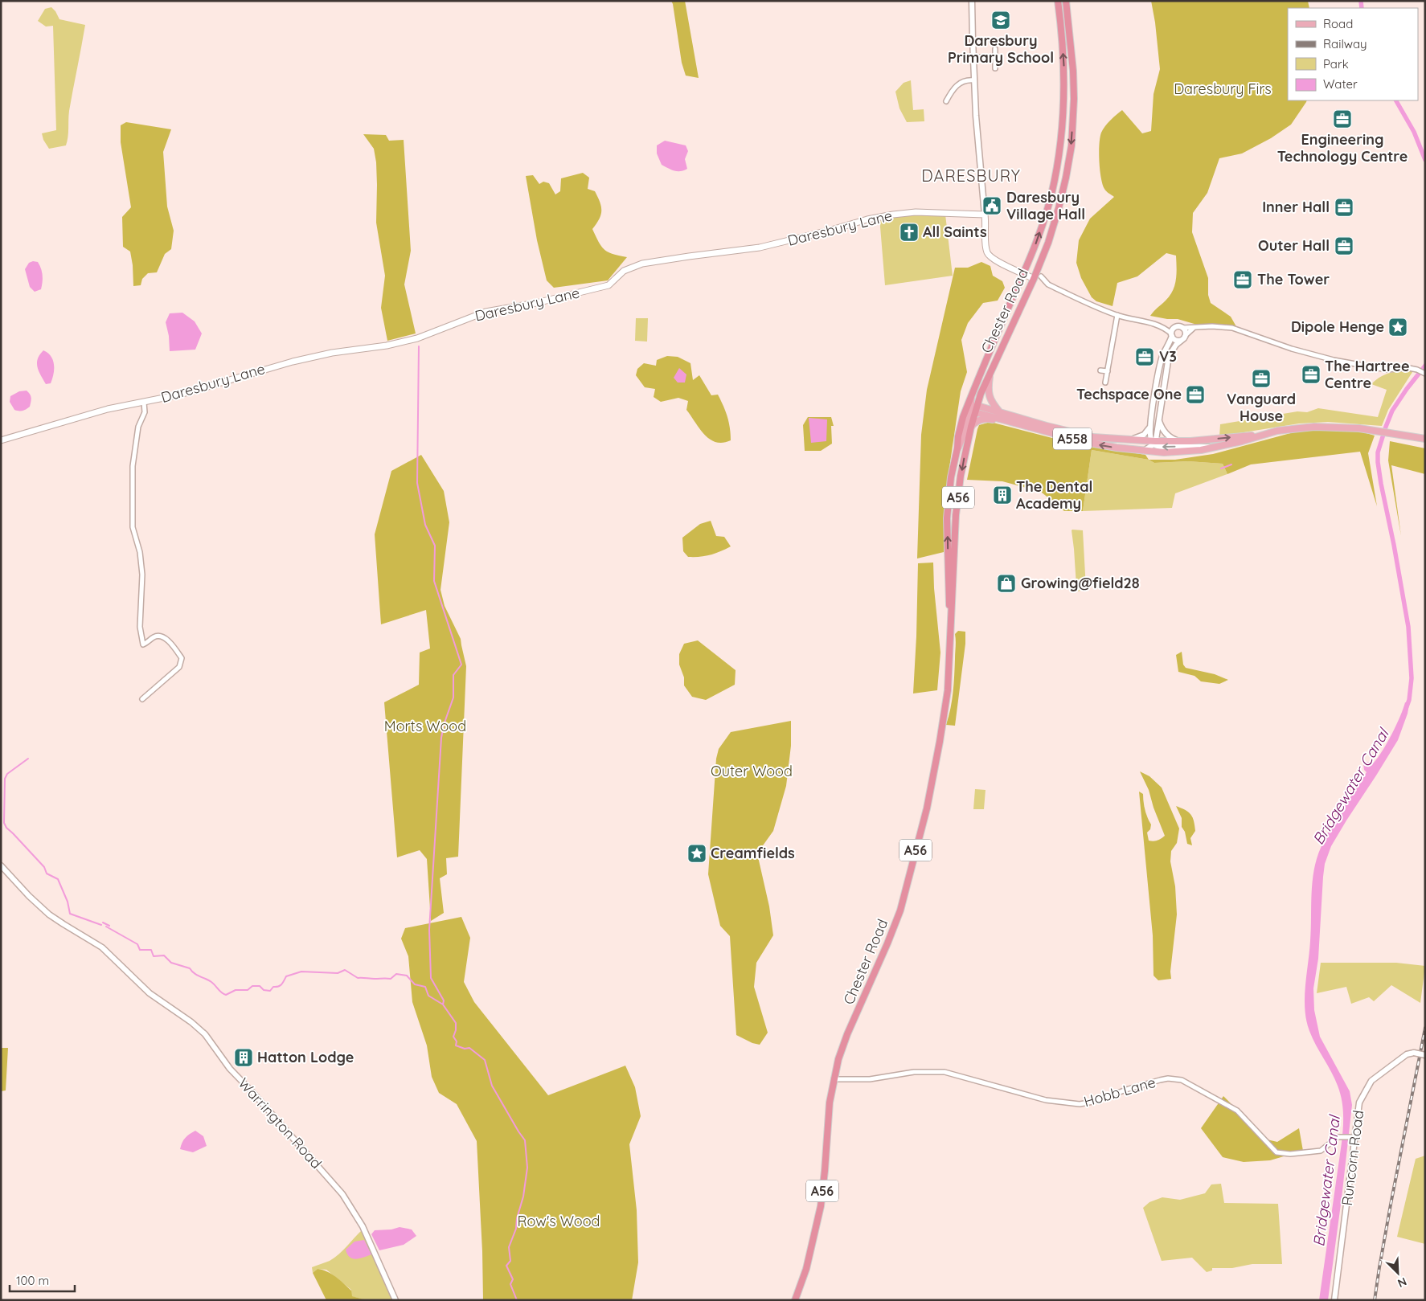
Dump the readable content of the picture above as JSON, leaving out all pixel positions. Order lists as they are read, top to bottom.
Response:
{
  "streets": {
    "highway": ["Chester Road", "A56"],
    "main road": ["Daresbury Lane", "A558"],
    "street": ["Hobb Lane", "Warrington Road", "Runcorn Road"]
  },
  "crossings": [
    ["Chester Road", "A558"],
    ["Chester Road", "A56"],
    ["Chester Road", "Hobb Lane"],
    ["A558", "A56"],
    ["Hobb Lane", "Runcorn Road"]
  ],
  "districts": ["DARESBURY"],
  "water": ["Bridgewater Canal"],
  "parks": [
    "Daresbury Firs",
    "Morts Wood",
    "Outer Wood",
    "Row's Wood"
  ],
  "places": {
    "school or university": ["Daresbury Primary School"],
    "office": [
      "Engineering Technology Centre",
      "Inner Hall",
      "Outer Hall",
      "The Tower",
      "V3",
      "The Hartree Centre",
      "Vanguard House",
      "Techspace One"
    ],
    "public building": ["Daresbury Village Hall"],
    "church": ["All Saints"],
    "place": ["Dipole Henge", "Creamfields"],
    "building": ["The Dental Academy", "Hatton Lodge"],
    "shop": ["Growing@field28"]
  },
  "legend": [
    "Road",
    "Railway",
    "Park",
    "Water"
  ],
  "scale_bar": "100 m",
  "north": "bottom right"
}
